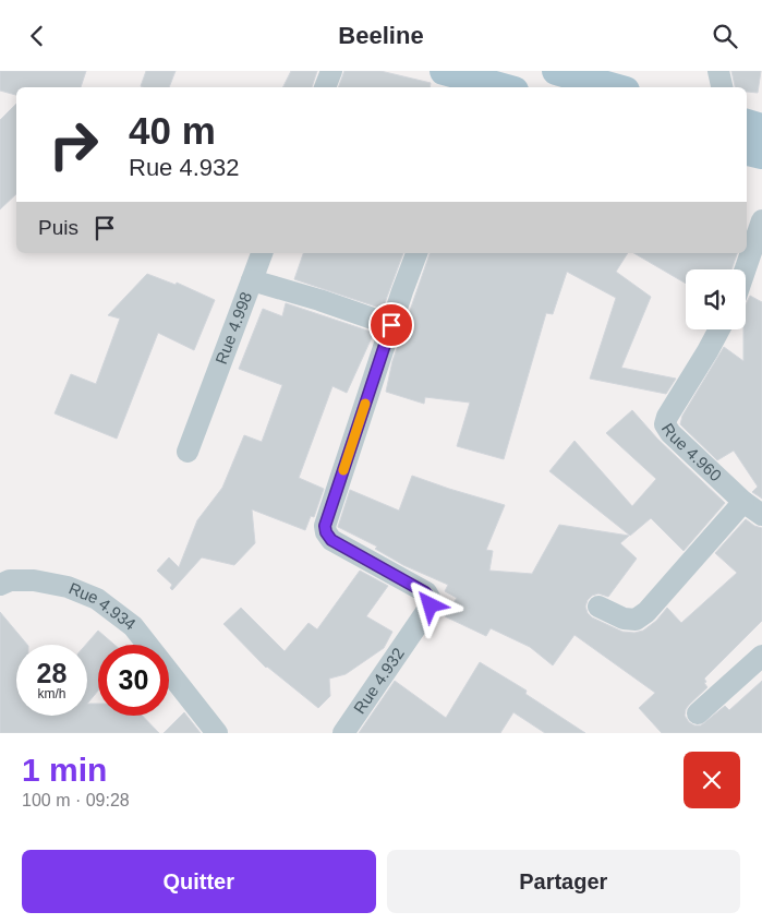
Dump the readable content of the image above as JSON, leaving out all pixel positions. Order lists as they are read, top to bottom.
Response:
{
  "streets": {
    "street": [
      "Rue 4.998",
      "Rue 4.960",
      "Rue 4.934",
      "Rue 4.932"
    ]
  },
  "crossings": [
    ["Rue 4.998", "Rue 4.932"]
  ],
  "page": {
    "header": "Beeline",
    "turn": ["40 m", "Rue 4.932"],
    "then": "Puis",
    "speed": "28 km/h",
    "limit": "30",
    "heading": ["1 min", "100 m · 09:28"],
    "buttons": ["Quitter", "Partager"]
  }
}
